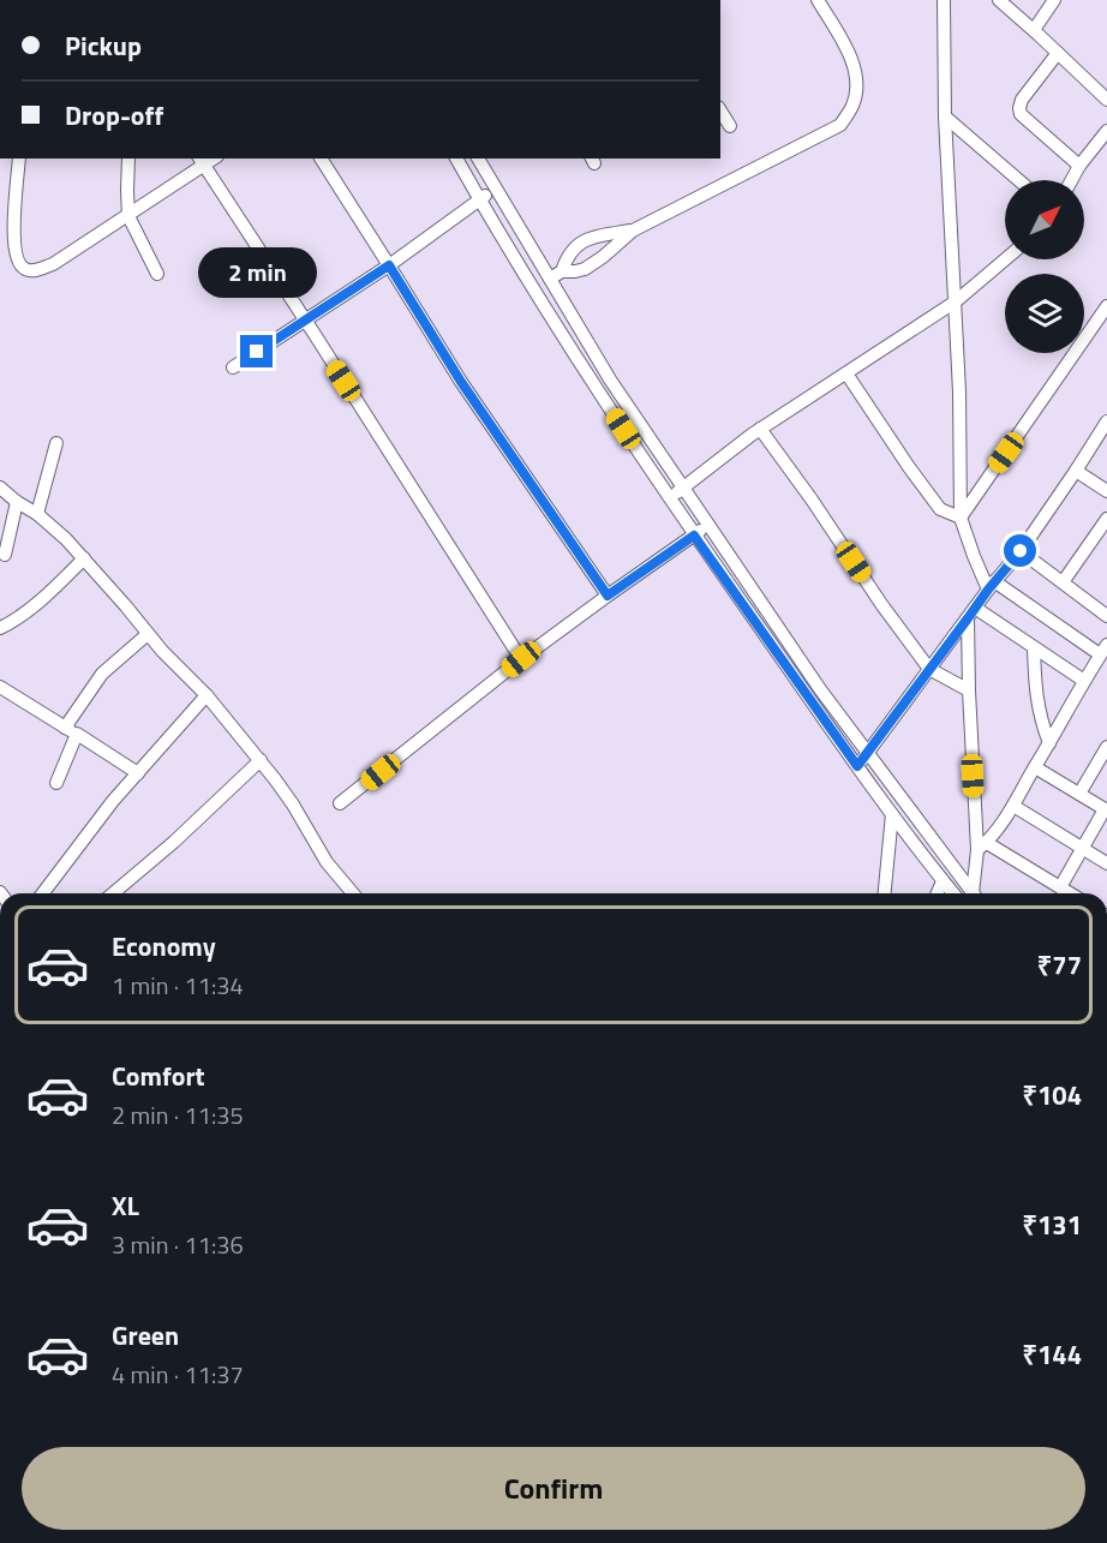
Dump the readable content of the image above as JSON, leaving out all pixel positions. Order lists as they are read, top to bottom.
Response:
{
  "north": "top right",
  "page": {
    "banner": ["Pickup", "Drop-off"],
    "bubble": "2 min",
    "list": [
      {
        "name": "Economy",
        "note": "1 min · 11:34",
        "value": "₹77"
      },
      {
        "name": "Comfort",
        "note": "2 min · 11:35",
        "value": "₹104"
      },
      {
        "name": "XL",
        "note": "3 min · 11:36",
        "value": "₹131"
      },
      {
        "name": "Green",
        "note": "4 min · 11:37",
        "value": "₹144"
      }
    ],
    "buttons": "Confirm"
  }
}
